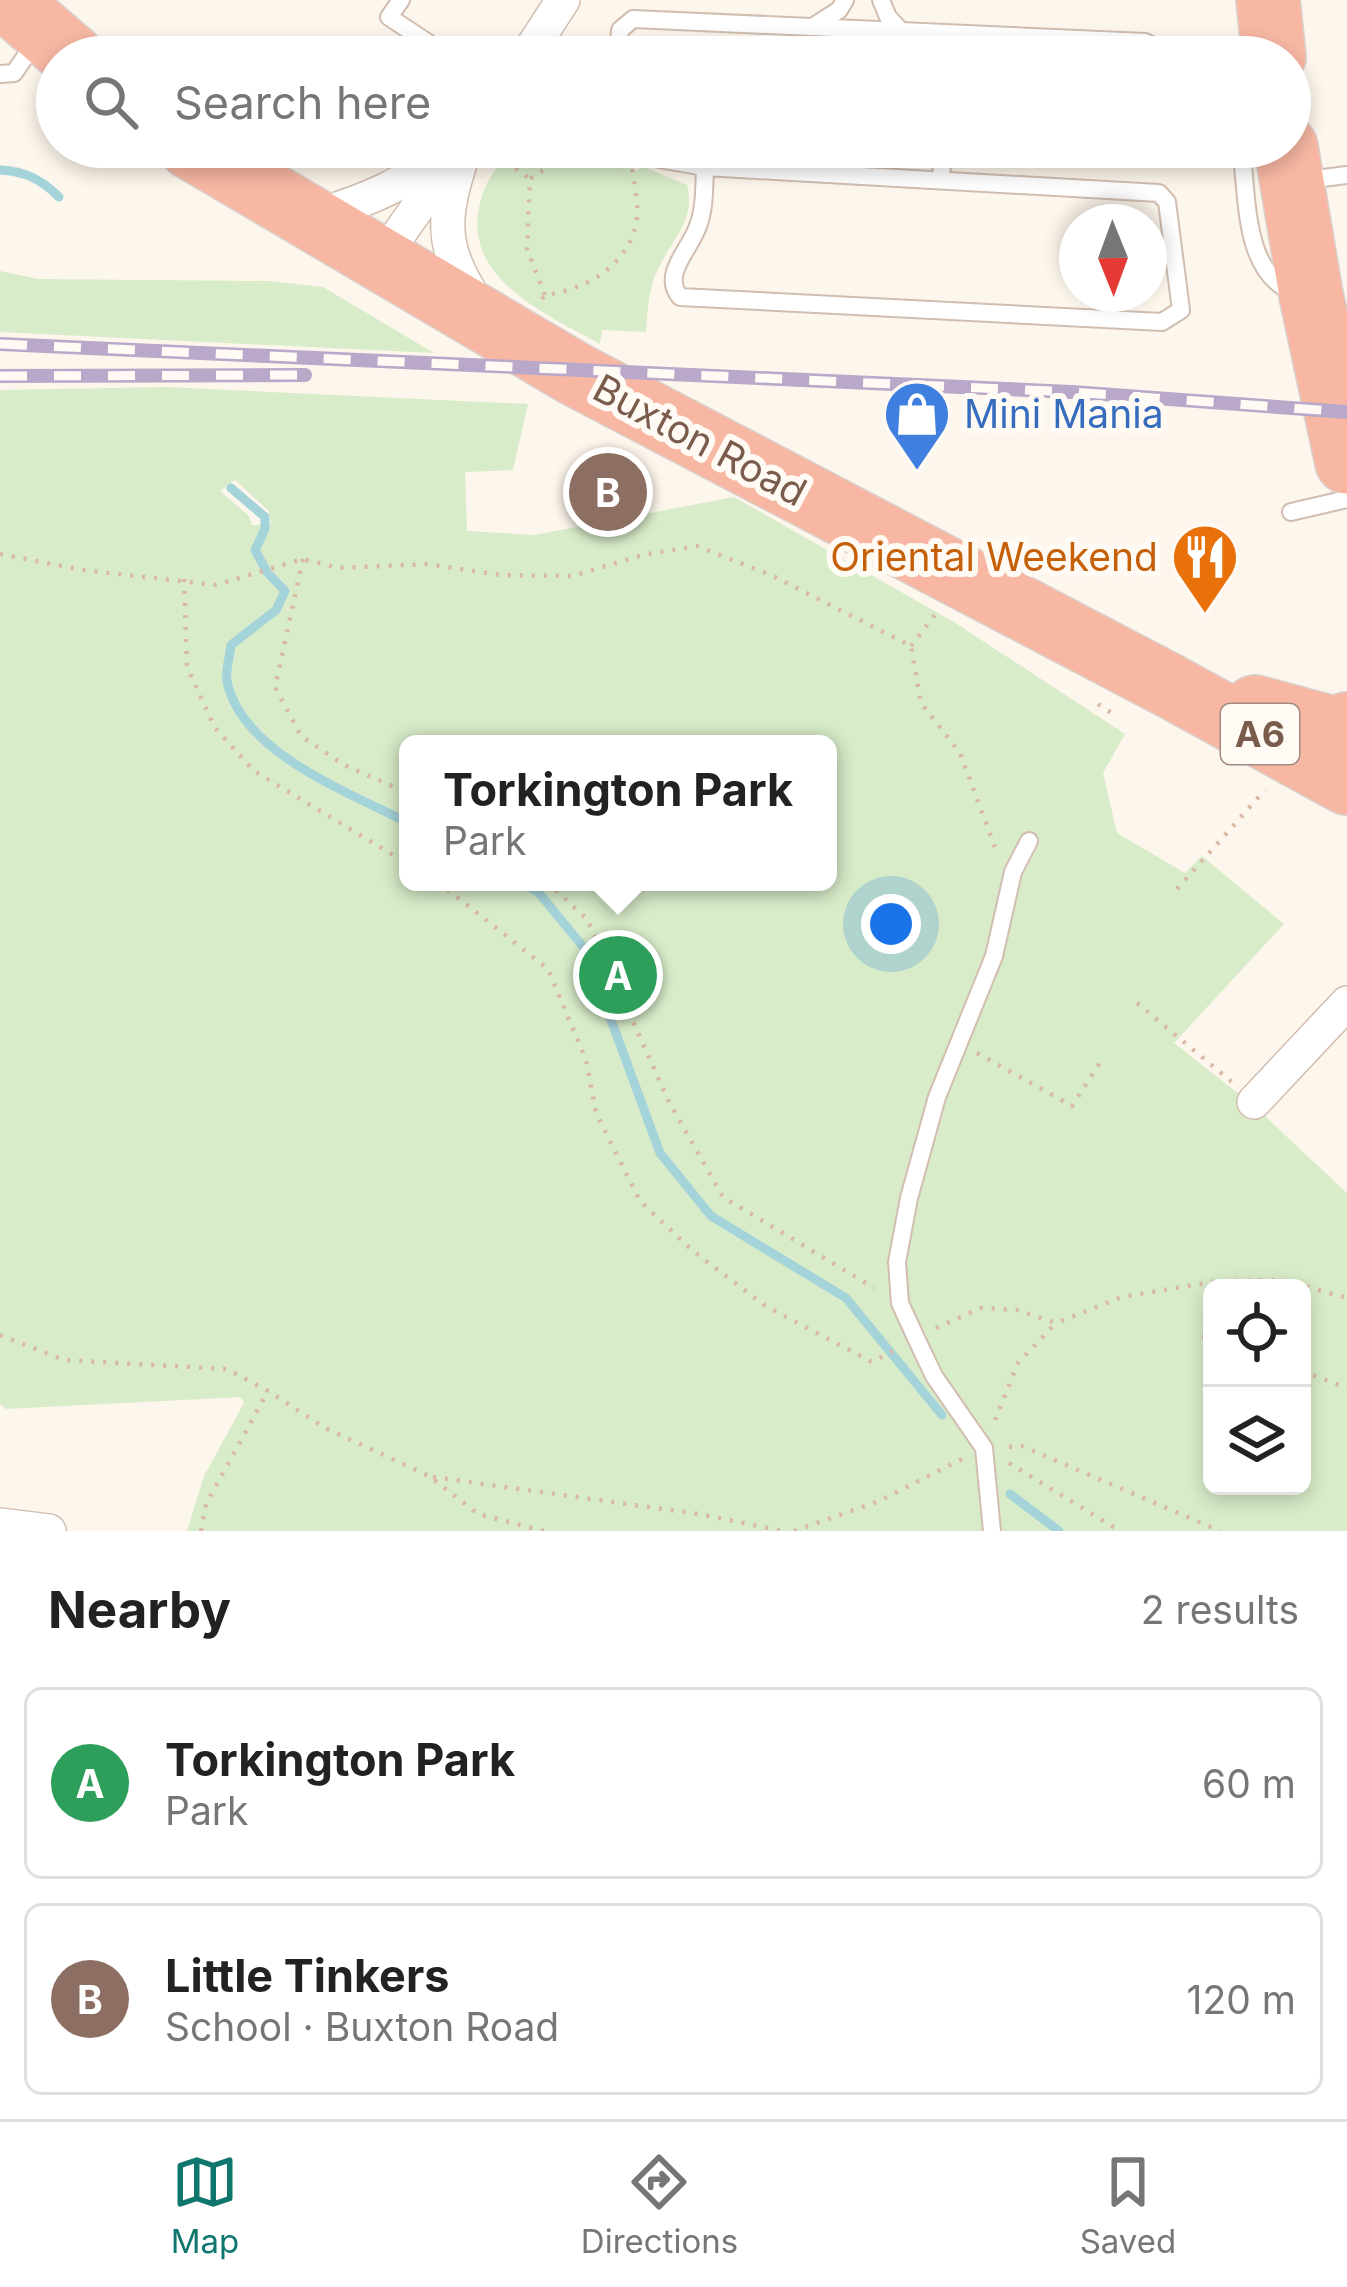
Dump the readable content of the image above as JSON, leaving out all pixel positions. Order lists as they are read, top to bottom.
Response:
{
  "streets": {
    "highway": ["Buxton Road", "A6"]
  },
  "places": {
    "shop": ["Mini Mania"],
    "restaurant": ["Oriental Weekend"]
  },
  "north": "bottom",
  "page": {
    "search": "Search here",
    "pins": ["B", "A"],
    "popup": ["Torkington Park", "Park"],
    "heading": ["Nearby", "2 results"],
    "list": [
      {
        "mark": "A",
        "name": "Torkington Park",
        "note": "Park",
        "value": "60 m"
      },
      {
        "mark": "B",
        "name": "Little Tinkers",
        "note": "School · Buxton Road",
        "value": "120 m"
      }
    ],
    "nav": ["Map", "Directions", "Saved"]
  }
}
